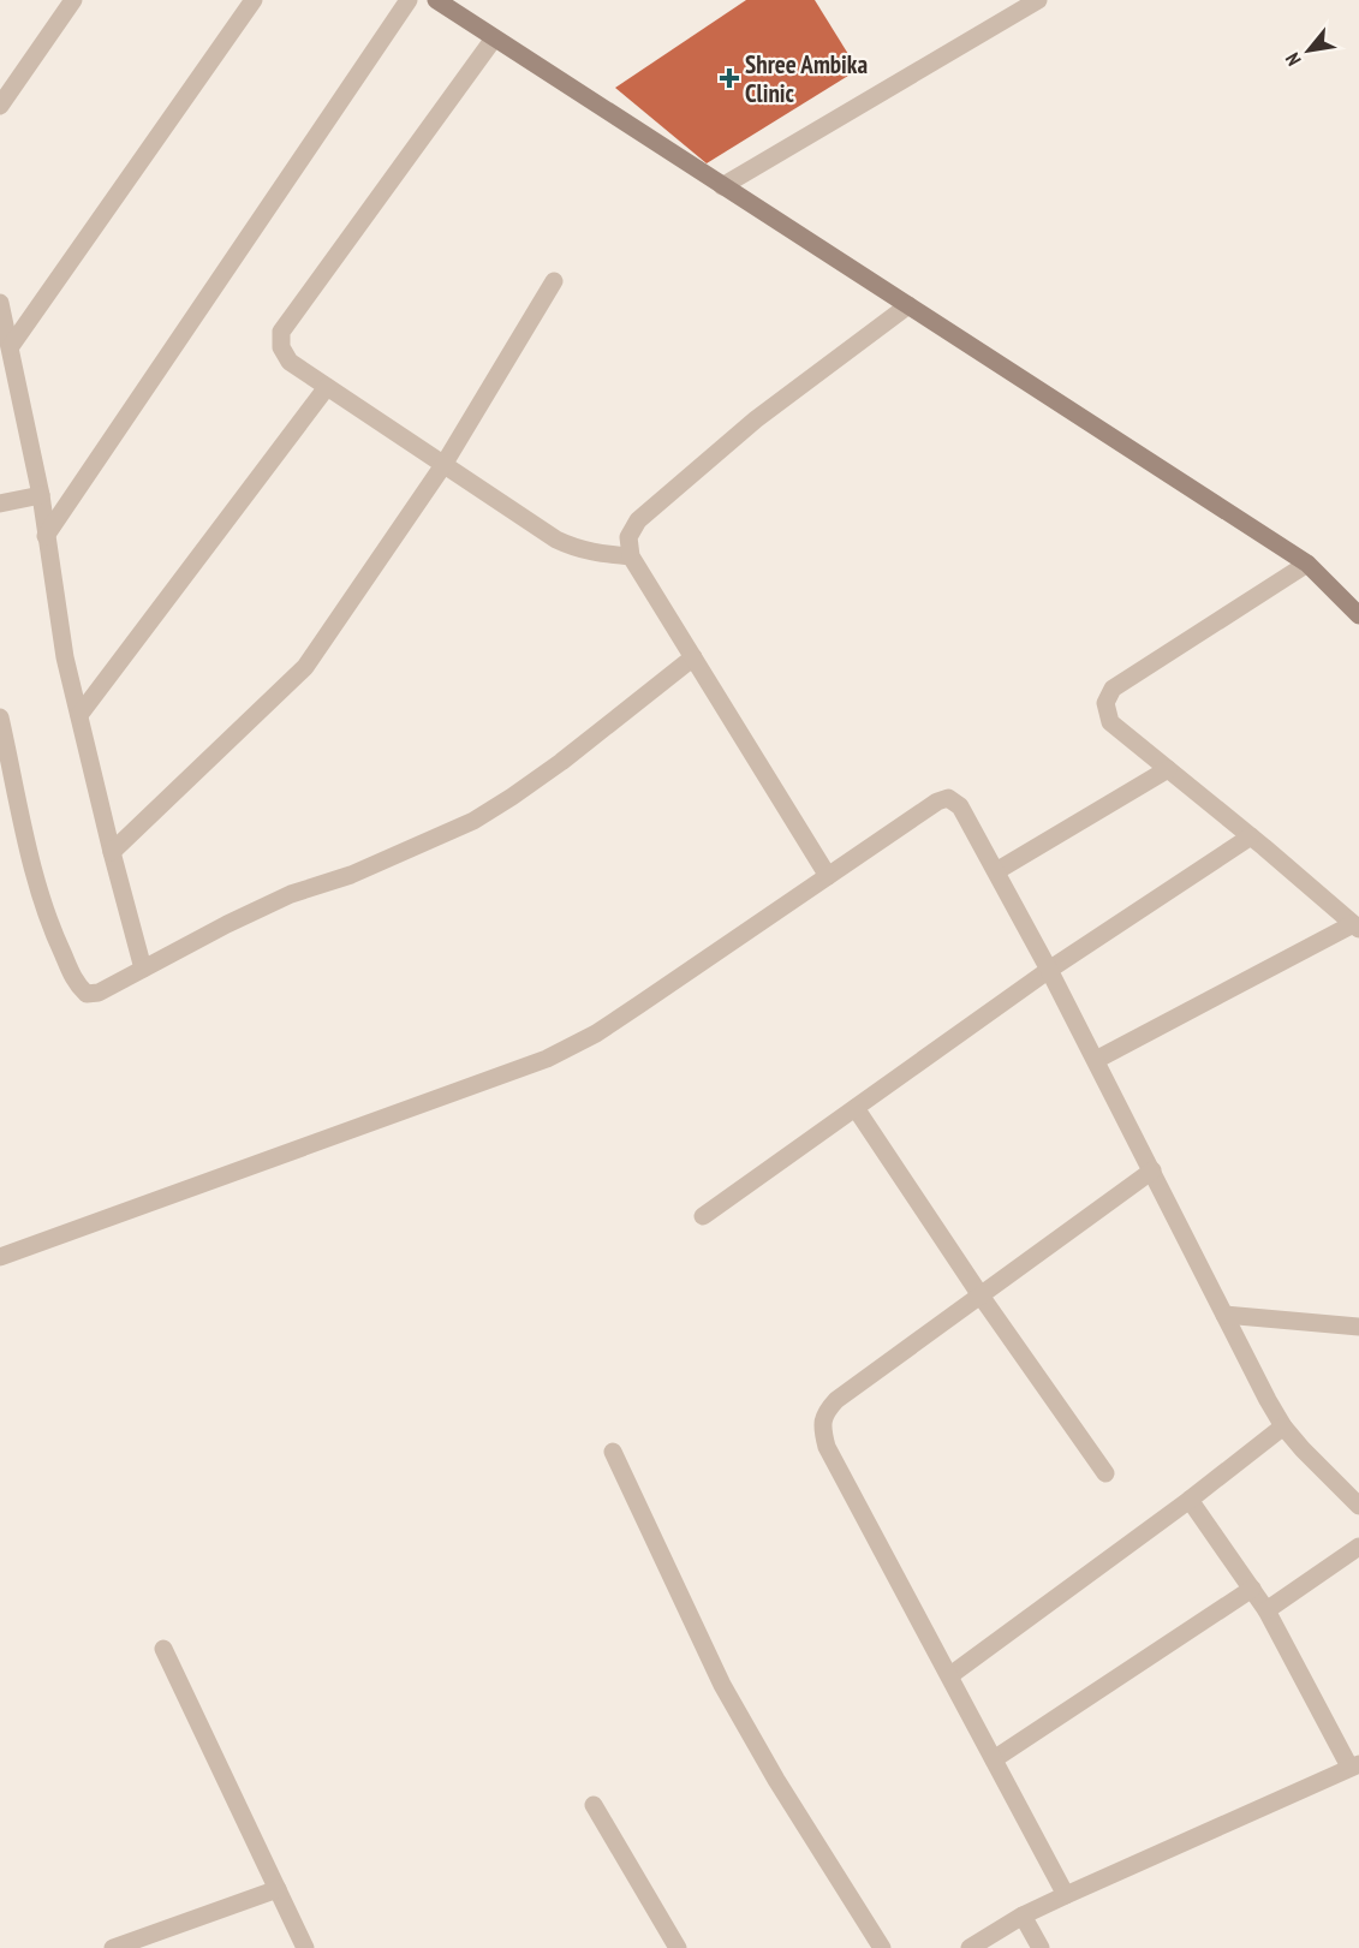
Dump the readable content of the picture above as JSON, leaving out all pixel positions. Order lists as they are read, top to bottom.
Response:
{
  "places": {
    "health": ["Shree Ambika Clinic"]
  },
  "north": "bottom left"
}
